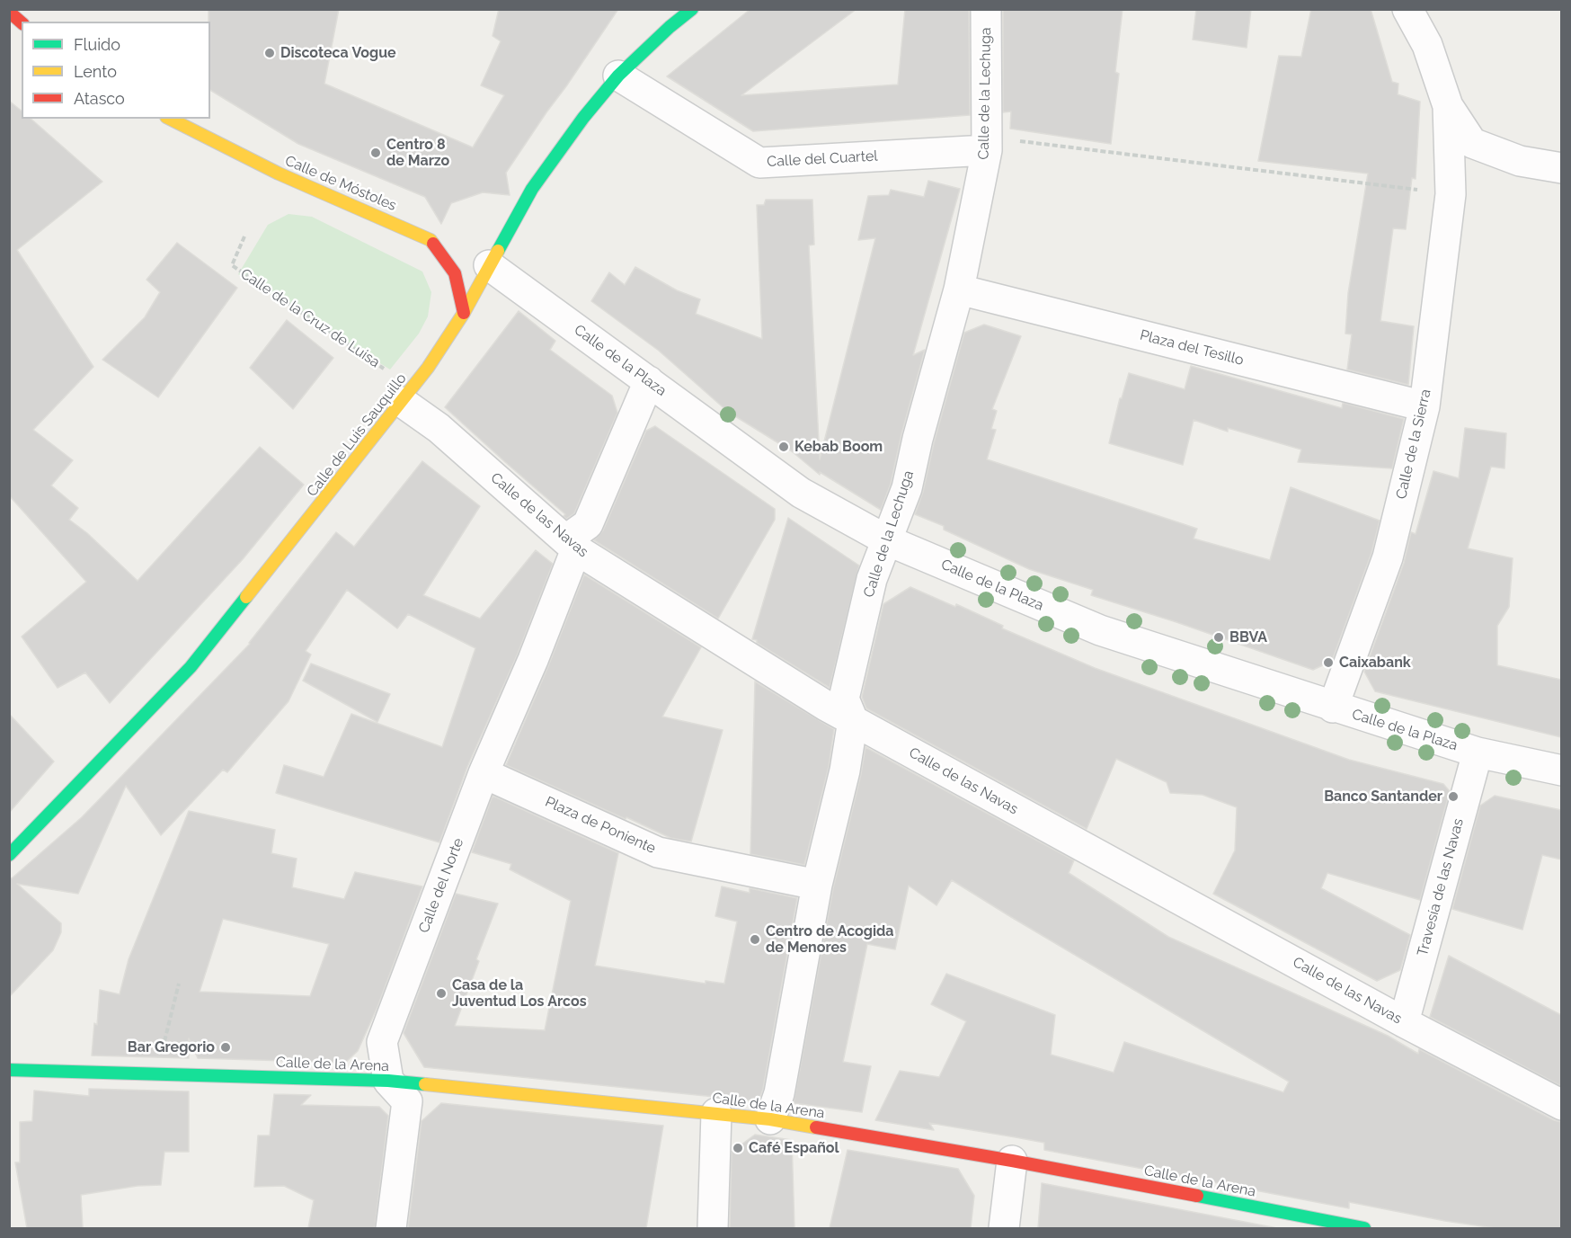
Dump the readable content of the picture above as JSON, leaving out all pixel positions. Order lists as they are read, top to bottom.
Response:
{
  "streets": {
    "main road": ["Calle de Móstoles", "Calle de Luis Sauquillo", "Calle de la Arena"],
    "street": [
      "Calle de la Lechuga",
      "Calle del Cuartel",
      "Plaza del Tesillo",
      "Calle de la Plaza",
      "Calle de la Sierra",
      "Calle de las Navas",
      "Plaza de Poniente",
      "Calle del Norte",
      "Travesía de las Navas"
    ],
    "path": ["Calle de la Cruz de Luisa"]
  },
  "crossings": [
    ["Calle de la Lechuga", "Calle del Cuartel"],
    ["Calle de la Lechuga", "Plaza del Tesillo"],
    ["Calle de la Lechuga", "Calle de la Plaza"],
    ["Calle de la Lechuga", "Calle de las Navas"],
    ["Calle de la Lechuga", "Plaza de Poniente"],
    ["Calle de la Lechuga", "Calle de la Arena"],
    ["Calle del Cuartel", "Calle de Luis Sauquillo"],
    ["Calle de Móstoles", "Calle de Luis Sauquillo"],
    ["Calle de la Cruz de Luisa", "Calle de Luis Sauquillo"],
    ["Calle de la Cruz de Luisa", "Calle de las Navas"],
    ["Plaza del Tesillo", "Calle de la Sierra"],
    ["Calle de la Plaza", "Calle de Luis Sauquillo"],
    ["Calle de la Plaza", "Calle de la Sierra"],
    ["Calle de la Plaza", "Travesía de las Navas"],
    ["Calle de Luis Sauquillo", "Calle de las Navas"],
    ["Calle de las Navas", "Calle del Norte"],
    ["Calle de las Navas", "Travesía de las Navas"],
    ["Plaza de Poniente", "Calle del Norte"],
    ["Calle del Norte", "Calle de la Arena"]
  ],
  "places": [
    "Discoteca Vogue",
    "Centro 8 de Marzo",
    "Kebab Boom",
    "BBVA",
    "Caixabank",
    "Banco Santander",
    "Centro de Acogida de Menores",
    "Casa de la Juventud Los Arcos",
    "Bar Gregorio",
    "Café Español"
  ],
  "legend": ["Fluido", "Lento", "Atasco"]
}
